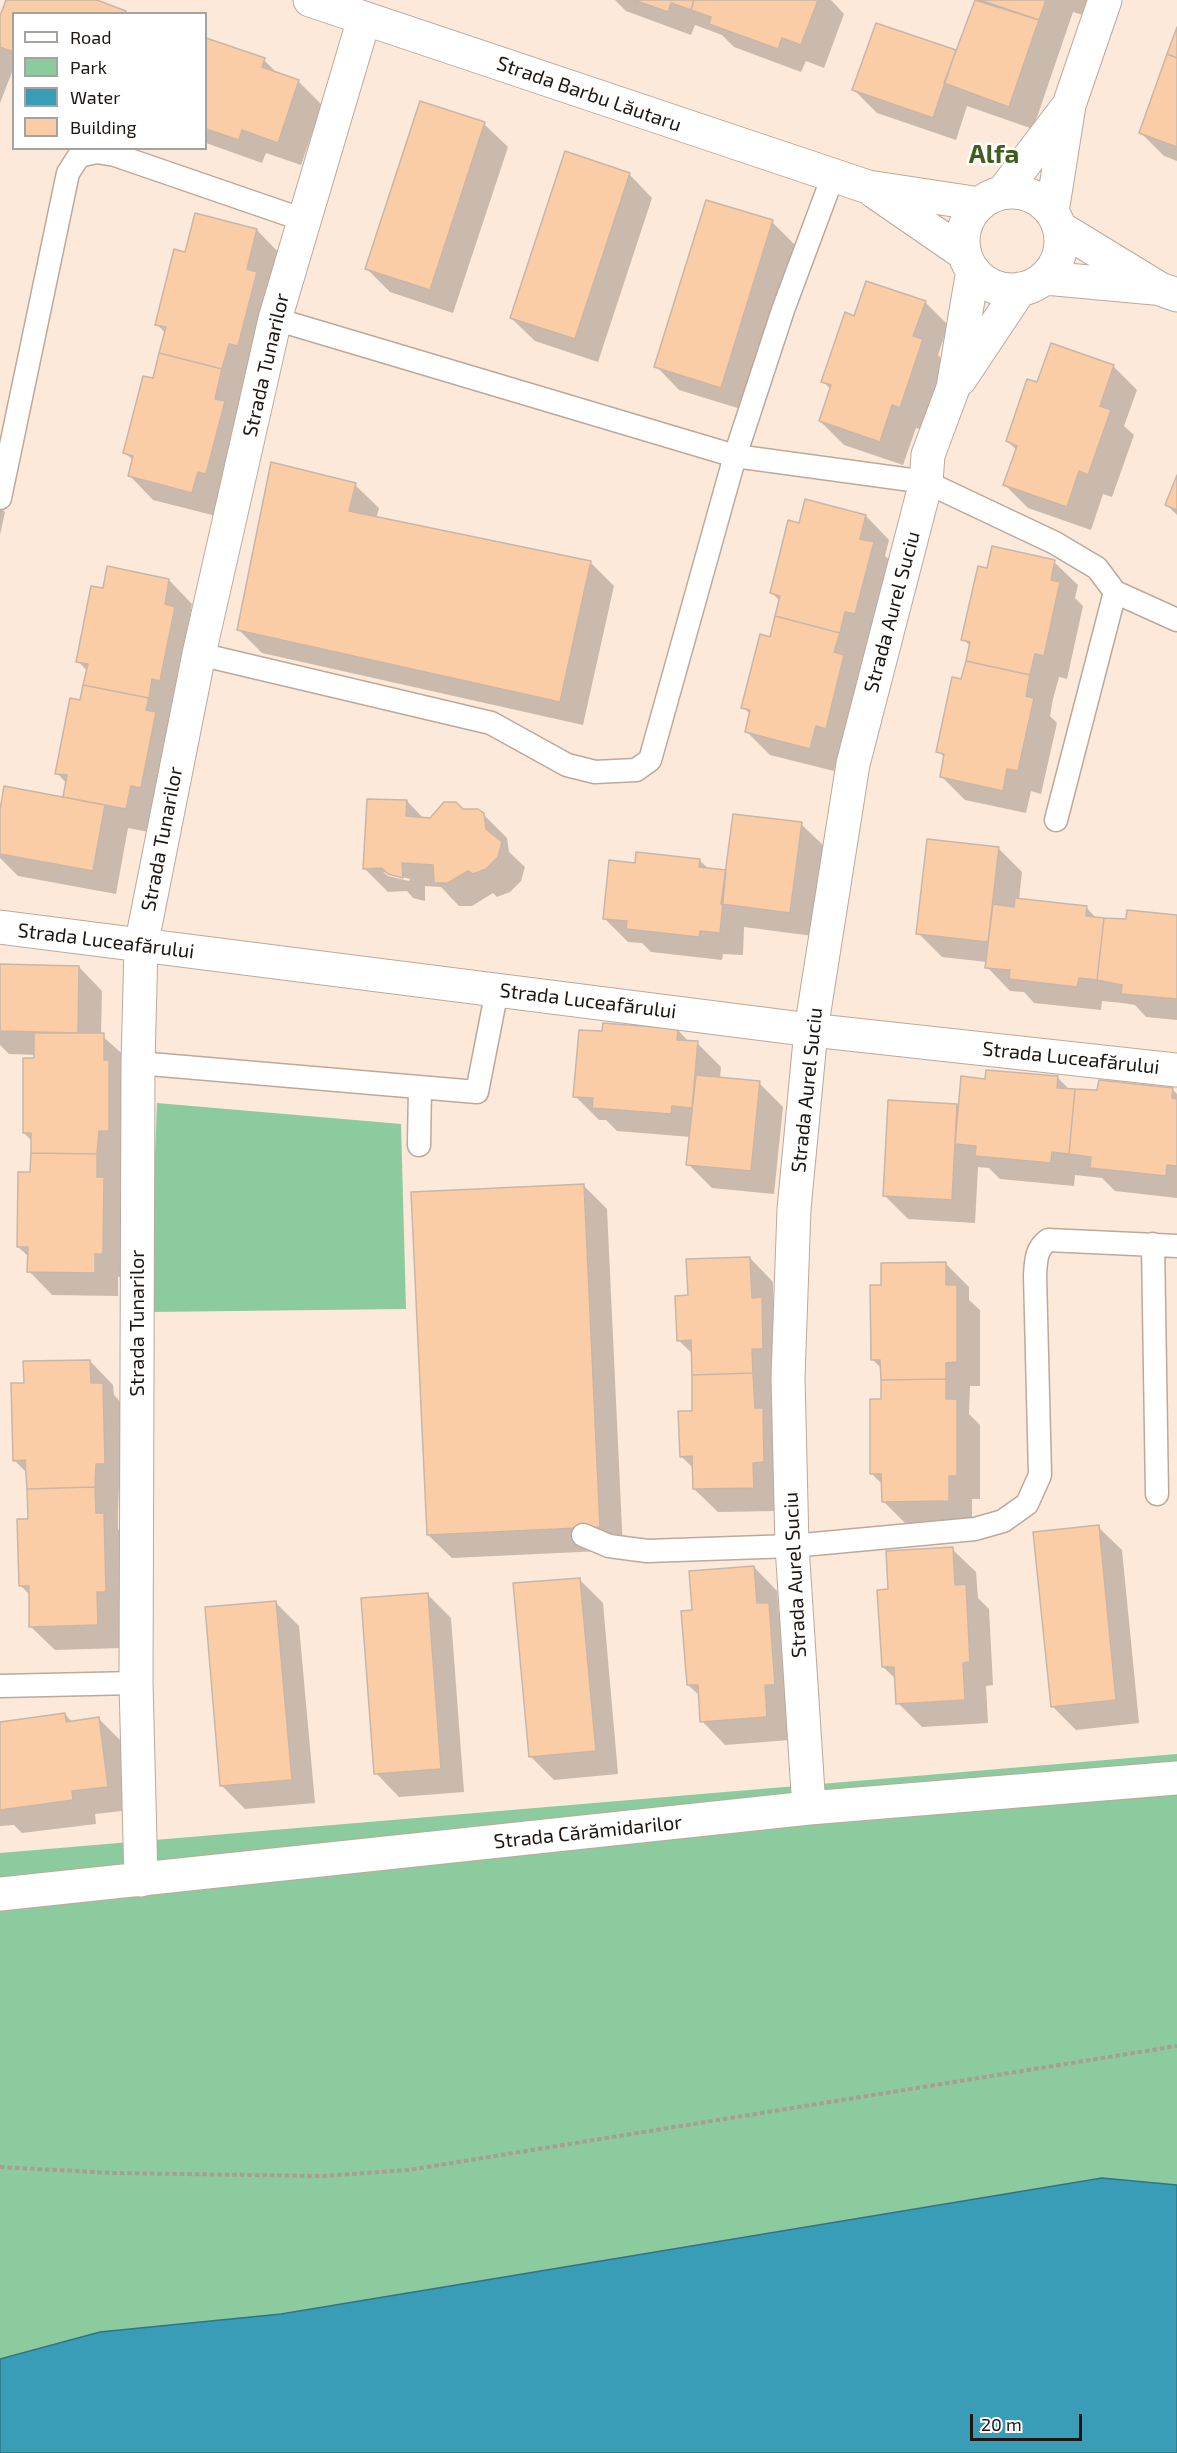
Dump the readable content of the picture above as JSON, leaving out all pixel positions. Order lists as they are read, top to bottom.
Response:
{
  "streets": {
    "street": [
      "Strada Barbu Lăutaru",
      "Strada Tunarilor",
      "Strada Aurel Suciu",
      "Strada Luceafărului",
      "Strada Cărămidarilor"
    ]
  },
  "crossings": [
    ["Strada Barbu Lăutaru", "Strada Tunarilor"],
    ["Strada Barbu Lăutaru", "Strada Aurel Suciu"],
    ["Strada Tunarilor", "Strada Luceafărului"],
    ["Strada Tunarilor", "Strada Cărămidarilor"],
    ["Strada Aurel Suciu", "Strada Luceafărului"],
    ["Strada Aurel Suciu", "Strada Cărămidarilor"]
  ],
  "districts": ["Alfa"],
  "legend": [
    "Road",
    "Park",
    "Water",
    "Building"
  ],
  "scale_bar": "20 m"
}
